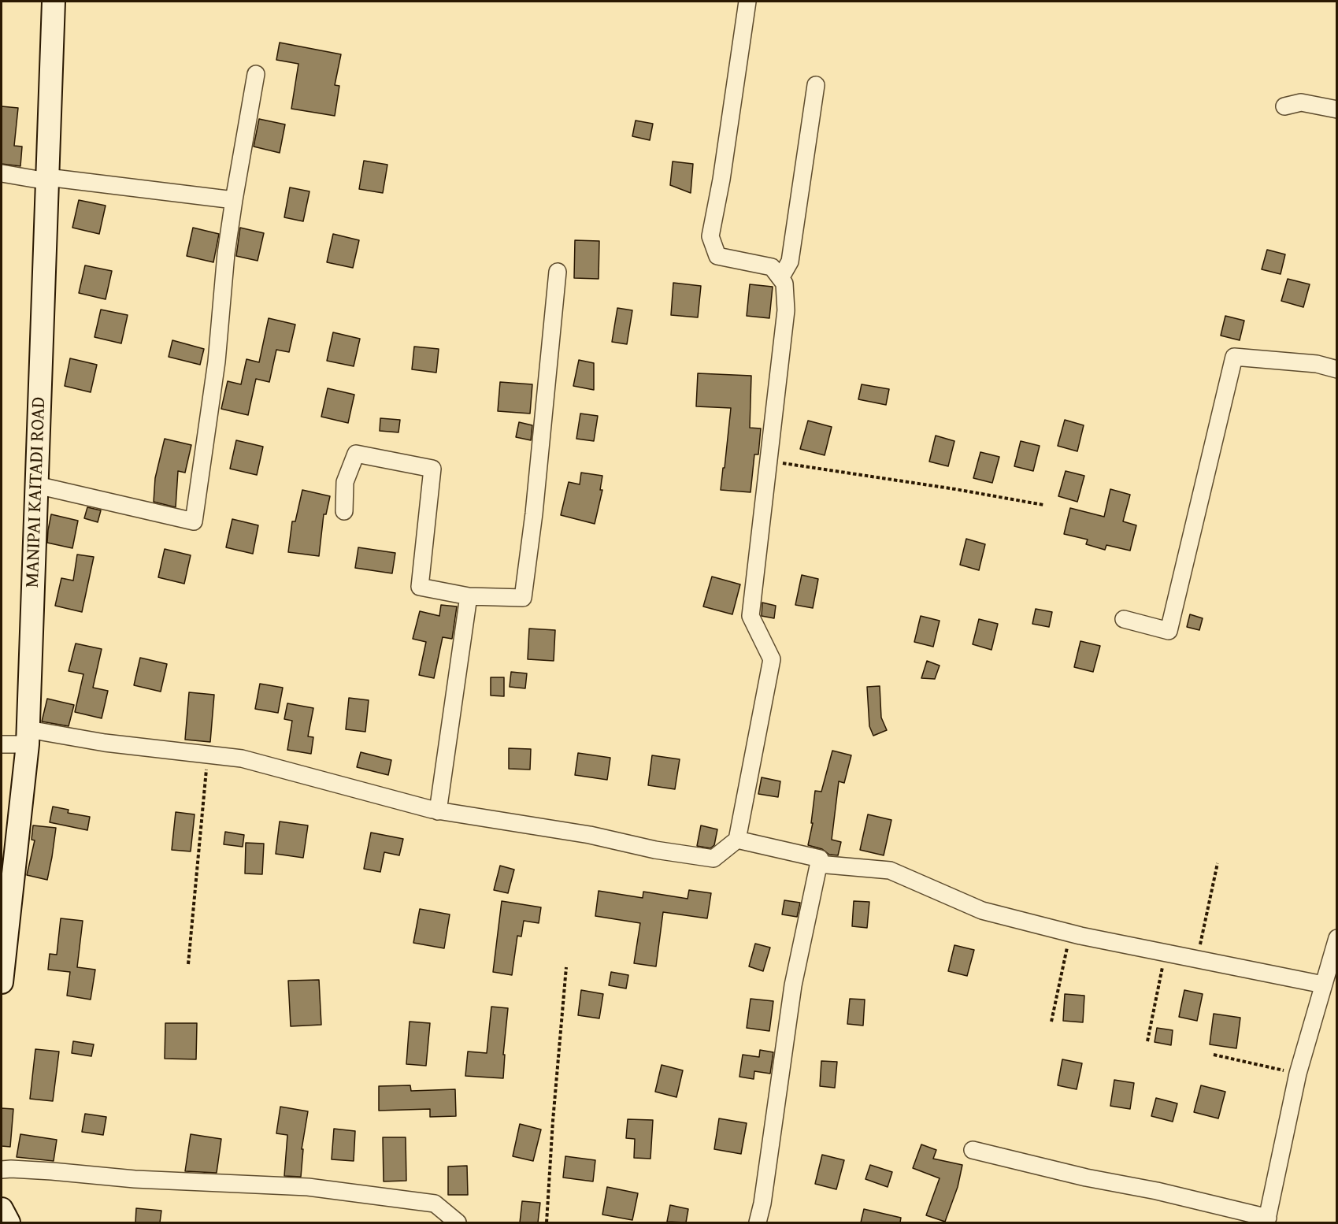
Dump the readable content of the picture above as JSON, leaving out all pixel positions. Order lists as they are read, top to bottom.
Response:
{
  "streets": {
    "main road": ["MANIPAI KAITADI ROAD"]
  }
}
